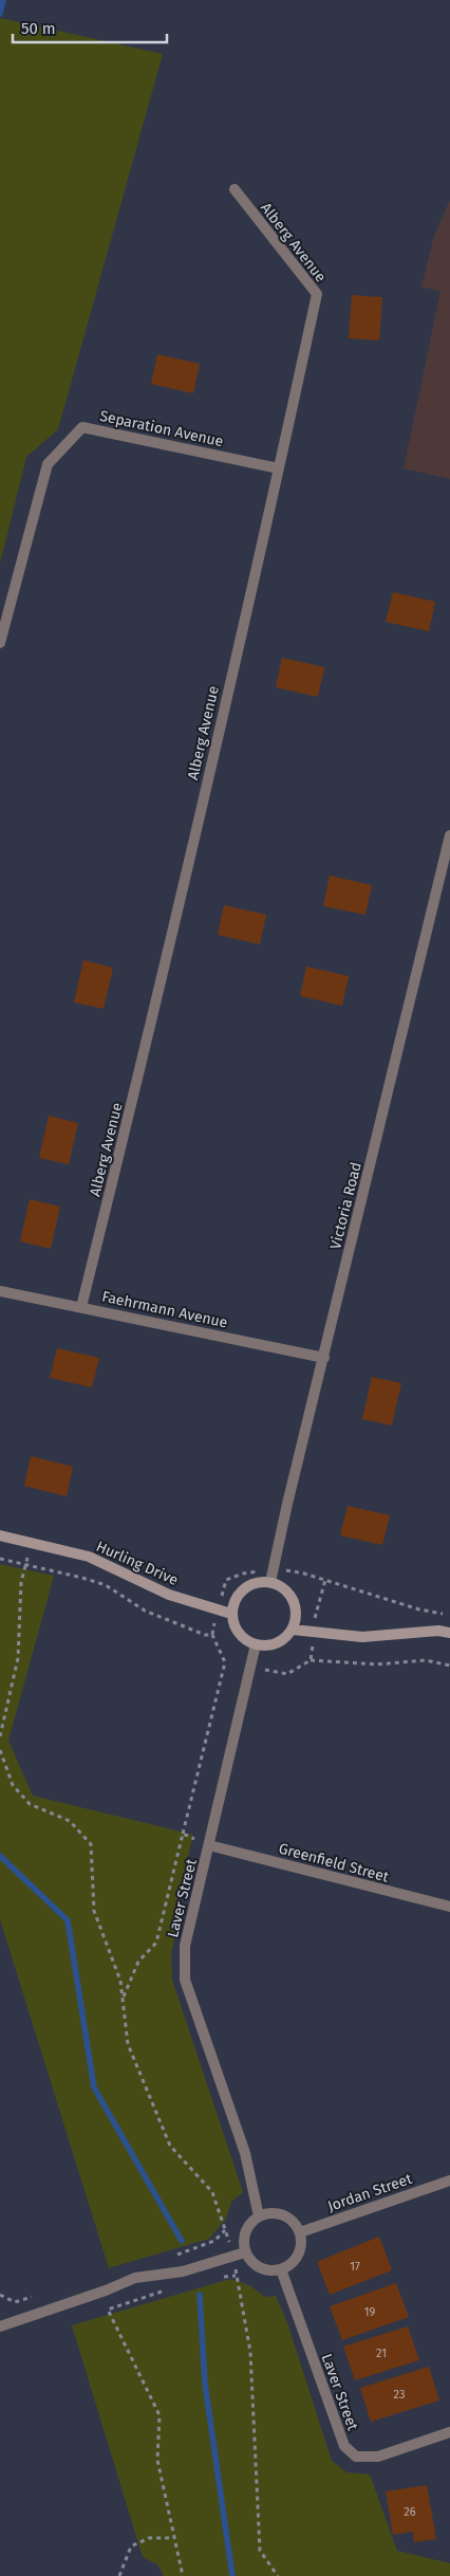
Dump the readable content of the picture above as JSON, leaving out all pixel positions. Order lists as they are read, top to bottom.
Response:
{
  "streets": {
    "street": [
      "Alberg Avenue",
      "Separation Avenue",
      "Victoria Road",
      "Faehrmann Avenue",
      "Hurling Drive",
      "Greenfield Street",
      "Laver Street",
      "Jordan Street"
    ]
  },
  "crossings": [
    ["Alberg Avenue", "Separation Avenue"],
    ["Alberg Avenue", "Faehrmann Avenue"],
    ["Victoria Road", "Faehrmann Avenue"],
    ["Victoria Road", "Hurling Drive"],
    ["Victoria Road", "Laver Street"],
    ["Hurling Drive", "Laver Street"],
    ["Greenfield Street", "Laver Street"],
    ["Laver Street", "Jordan Street"]
  ],
  "house_numbers": [
    "17",
    "19",
    "21",
    "23",
    "26"
  ],
  "scale_bar": "50 m"
}
